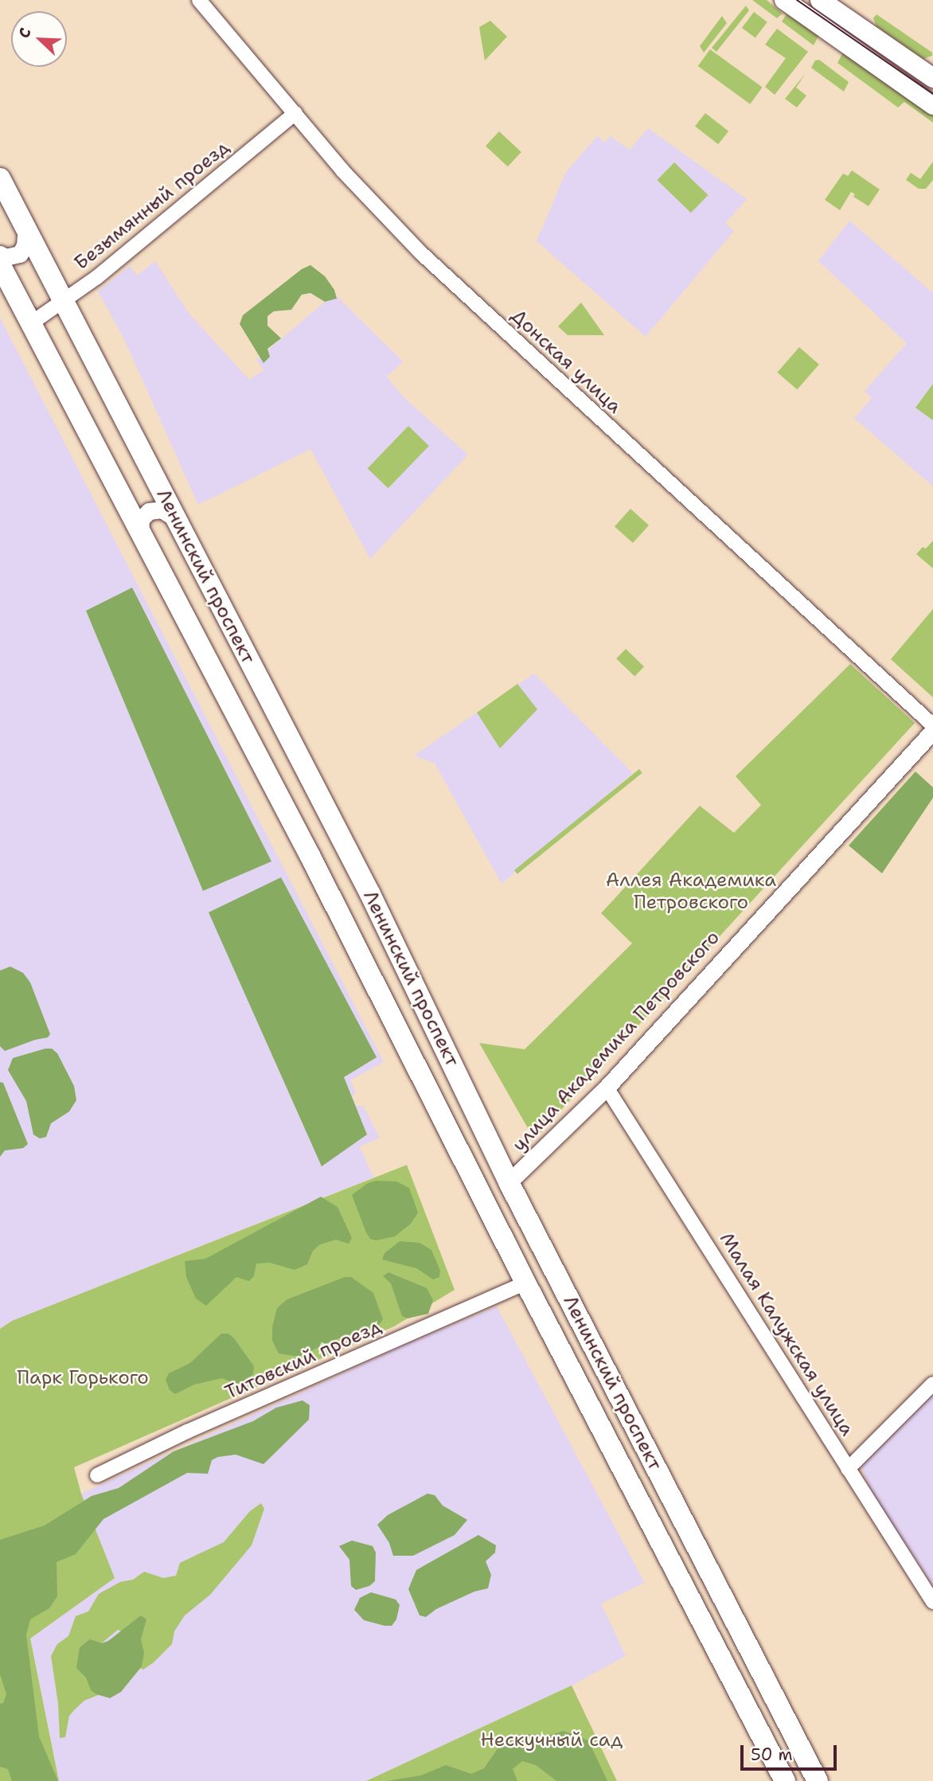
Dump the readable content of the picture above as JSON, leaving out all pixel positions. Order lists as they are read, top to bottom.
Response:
{
  "streets": {
    "main road": ["Ленинский проспект"],
    "street": [
      "Безымянный проезд",
      "Донская улица",
      "улица Академика Петровского",
      "Малая Калужская улица",
      "Титовский проезд"
    ]
  },
  "crossings": [
    ["Безымянный проезд", "Донская улица"],
    ["Безымянный проезд", "Ленинский проспект"],
    ["Ленинский проспект", "улица Академика Петровского"],
    ["Ленинский проспект", "Титовский проезд"],
    ["улица Академика Петровского", "Малая Калужская улица"]
  ],
  "parks": ["Аллея Академика Петровского", "Парк Горького", "Нескучный сад"],
  "scale_bar": "50 m",
  "north": "top left"
}
